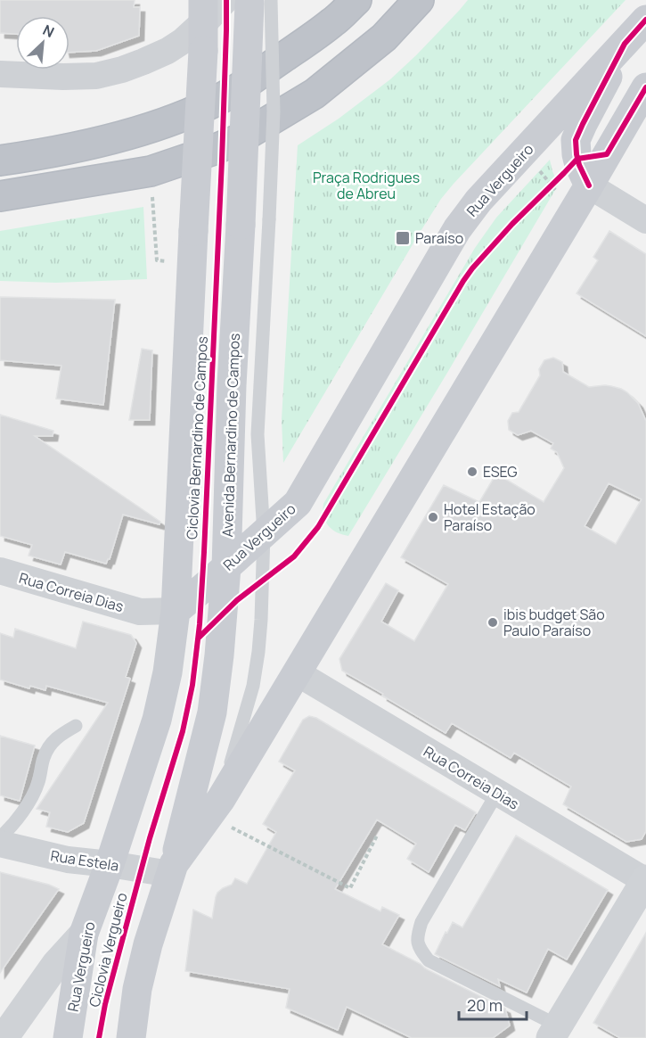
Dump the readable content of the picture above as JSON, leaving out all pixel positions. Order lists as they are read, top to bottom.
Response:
{
  "streets": {
    "main road": ["Rua Vergueiro", "Avenida Bernardino de Campos"],
    "street": ["Rua Correia Dias", "Rua Estela"],
    "path": ["Ciclovia Vergueiro"],
    "cycle path": ["Ciclovia Bernardino de Campos"]
  },
  "crossings": [
    ["Rua Vergueiro", "Avenida Bernardino de Campos"],
    ["Rua Vergueiro", "Rua Correia Dias"],
    ["Rua Vergueiro", "Rua Estela"],
    ["Avenida Bernardino de Campos", "Rua Estela"]
  ],
  "parks": ["Praça Rodrigues de Abreu"],
  "places": {
    "transit": ["Paraíso"],
    "other": ["ESEG", "Hotel Estação Paraíso", "ibis budget São Paulo Paraíso"]
  },
  "scale_bar": "20 m",
  "north": "top right"
}
